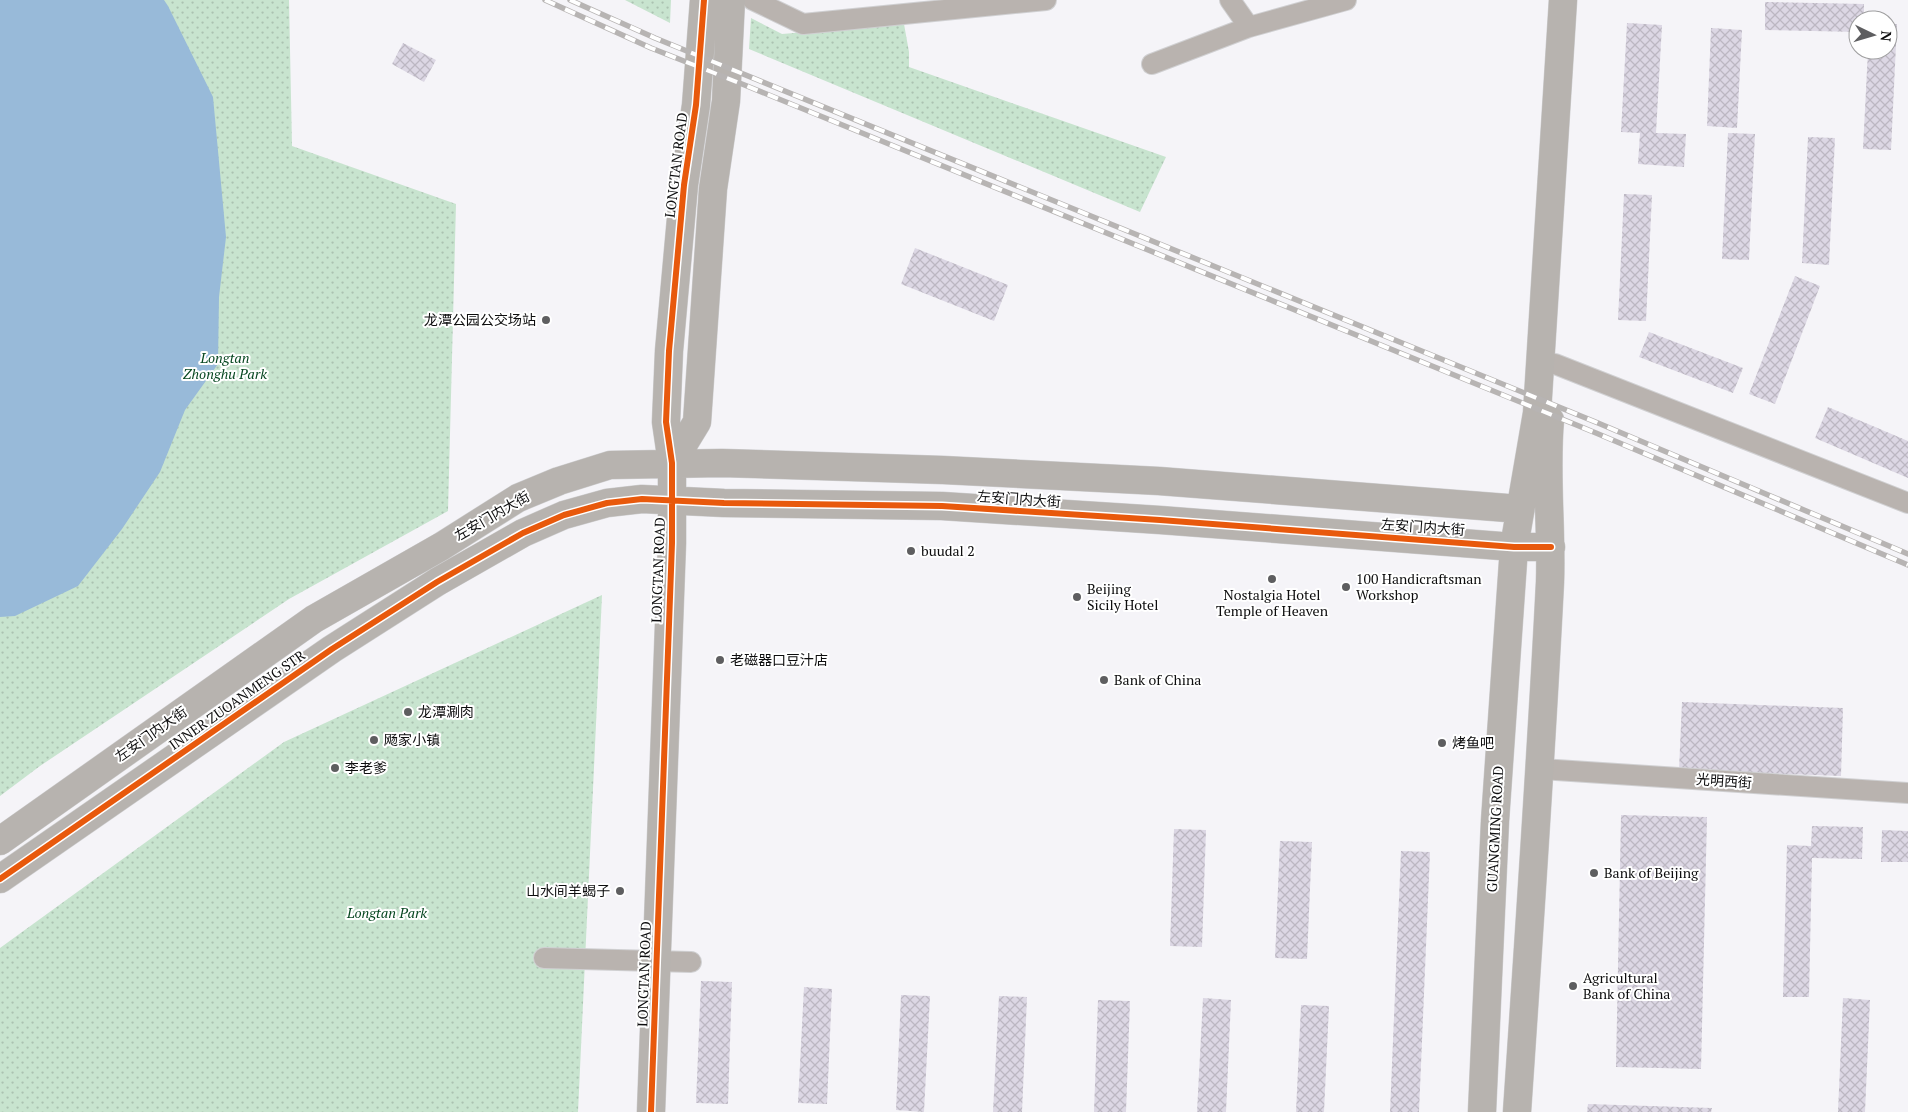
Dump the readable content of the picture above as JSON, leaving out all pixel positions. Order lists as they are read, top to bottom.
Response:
{
  "streets": {
    "street": [
      "LONGTAN ROAD",
      "左安门内大街",
      "光明西街",
      "GUANGMING ROAD"
    ],
    "cycle path": ["INNER ZUOANMENG STR"]
  },
  "crossings": [
    ["LONGTAN ROAD", "左安门内大街"],
    ["左安门内大街", "GUANGMING ROAD"]
  ],
  "parks": ["Longtan Zhonghu Park", "Longtan Park"],
  "places": [
    "龙潭公园公交场站",
    "buudal 2",
    "Nostalgia Hotel Temple of Heaven",
    "100 Handicraftsman Workshop",
    "Beijing Sicily Hotel",
    "老磁器口豆汁店",
    "Bank of China",
    "龙潭涮肉",
    "飏家小镇",
    "烤鱼吧",
    "李老爹",
    "Bank of Beijing",
    "山水间羊蝎子",
    "Agricultural Bank of China"
  ],
  "north": "right"
}
